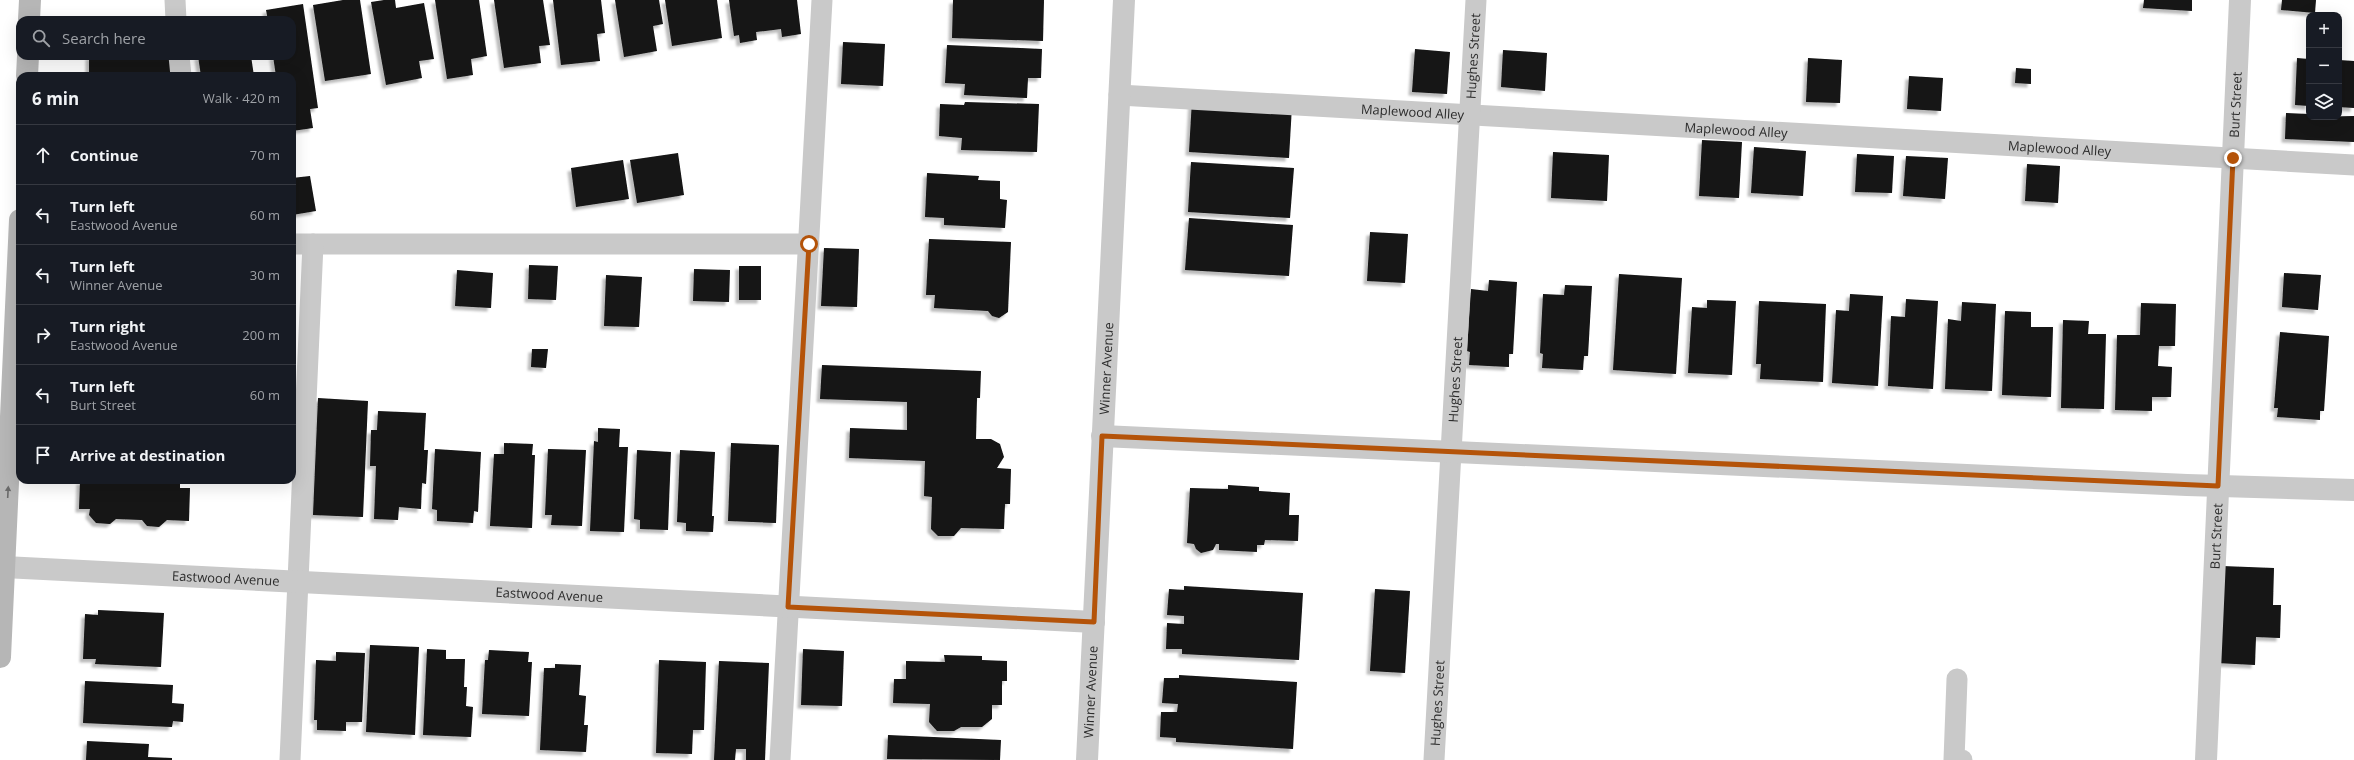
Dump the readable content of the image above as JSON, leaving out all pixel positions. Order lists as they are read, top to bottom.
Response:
{
  "streets": {
    "street": ["Burt Street", "Winner Avenue", "Eastwood Avenue"],
    "lane": ["Hughes Street", "Maplewood Alley"]
  },
  "crossings": [
    ["Hughes Street", "Maplewood Alley"],
    ["Burt Street", "Maplewood Alley"],
    ["Maplewood Alley", "Winner Avenue"],
    ["Winner Avenue", "Eastwood Avenue"]
  ],
  "page": {
    "map_buttons": ["+", "−"],
    "search": "Search here",
    "heading": ["6 min", "Walk · 420 m"],
    "list": [
      ["Continue", "70 m"],
      ["Turn left", "Eastwood Avenue", "60 m"],
      ["Turn left", "Winner Avenue", "30 m"],
      ["Turn right", "Eastwood Avenue", "200 m"],
      ["Turn left", "Burt Street", "60 m"],
      "Arrive at destination"
    ]
  }
}
